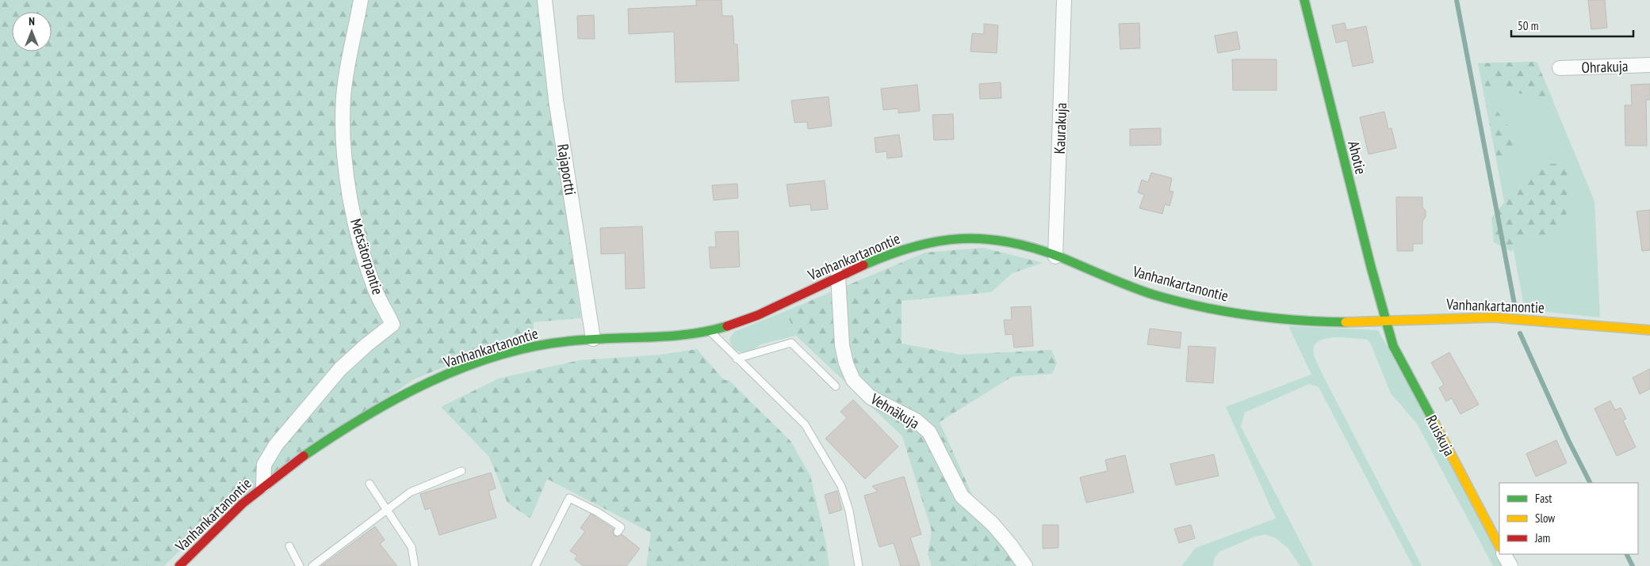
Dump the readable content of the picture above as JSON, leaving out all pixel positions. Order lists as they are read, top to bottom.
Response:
{
  "streets": {
    "street": [
      "Ohrakuja",
      "Kaurakuja",
      "Ahotie",
      "Rajaportti",
      "Metsätorpantie",
      "Vanhankartanontie",
      "Vehnäkuja",
      "Ruiskuja"
    ]
  },
  "crossings": [
    ["Kaurakuja", "Vanhankartanontie"],
    ["Ahotie", "Vanhankartanontie"],
    ["Ahotie", "Ruiskuja"],
    ["Rajaportti", "Vanhankartanontie"],
    ["Metsätorpantie", "Vanhankartanontie"],
    ["Vanhankartanontie", "Vehnäkuja"],
    ["Vanhankartanontie", "Ruiskuja"]
  ],
  "legend": ["Fast", "Slow", "Jam"],
  "scale_bar": "50 m",
  "north": "top"
}
